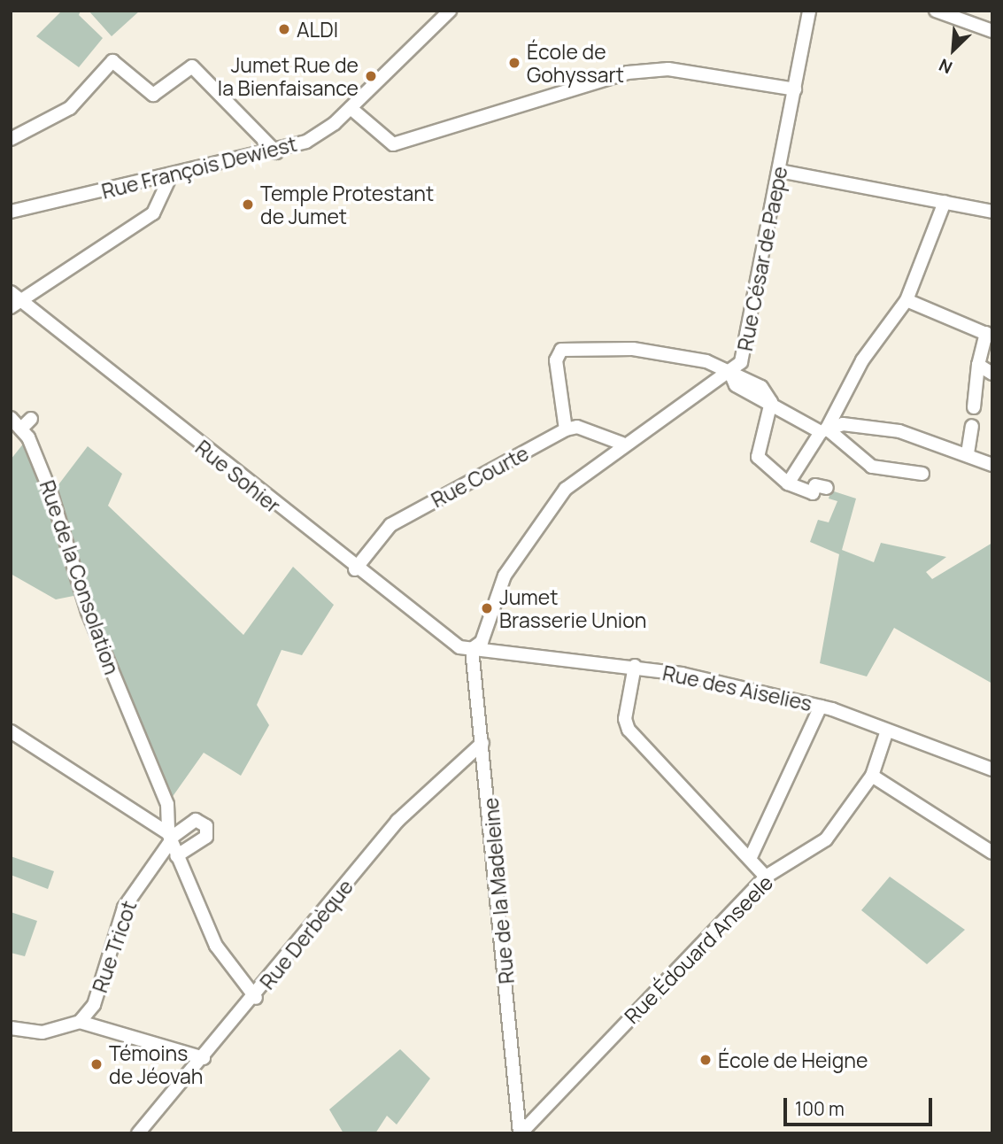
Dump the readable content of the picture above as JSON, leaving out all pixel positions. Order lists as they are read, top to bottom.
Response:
{
  "streets": {
    "street": [
      "Rue François Dewiest",
      "Rue César de Paepe",
      "Rue Sohier",
      "Rue Courte",
      "Rue de la Consolation",
      "Rue des Aiselies",
      "Rue de la Madeleine",
      "Rue Derbèque",
      "Rue Tricot",
      "Rue Édouard Anseele"
    ]
  },
  "crossings": [
    ["Rue César de Paepe", "Rue Sohier"],
    ["Rue César de Paepe", "Rue des Aiselies"],
    ["Rue César de Paepe", "Rue de la Madeleine"],
    ["Rue Sohier", "Rue Courte"],
    ["Rue Sohier", "Rue des Aiselies"],
    ["Rue Sohier", "Rue de la Madeleine"],
    ["Rue de la Consolation", "Rue Tricot"],
    ["Rue des Aiselies", "Rue de la Madeleine"],
    ["Rue des Aiselies", "Rue Édouard Anseele"],
    ["Rue de la Madeleine", "Rue Derbèque"],
    ["Rue de la Madeleine", "Rue Édouard Anseele"]
  ],
  "places": [
    "ALDI",
    "École de Gohyssart",
    "Jumet Rue de la Bienfaisance",
    "Temple Protestant de Jumet",
    "Jumet Brasserie Union",
    "École de Heigne",
    "Témoins de Jéovah"
  ],
  "scale_bar": "100 m",
  "north": "bottom left"
}
